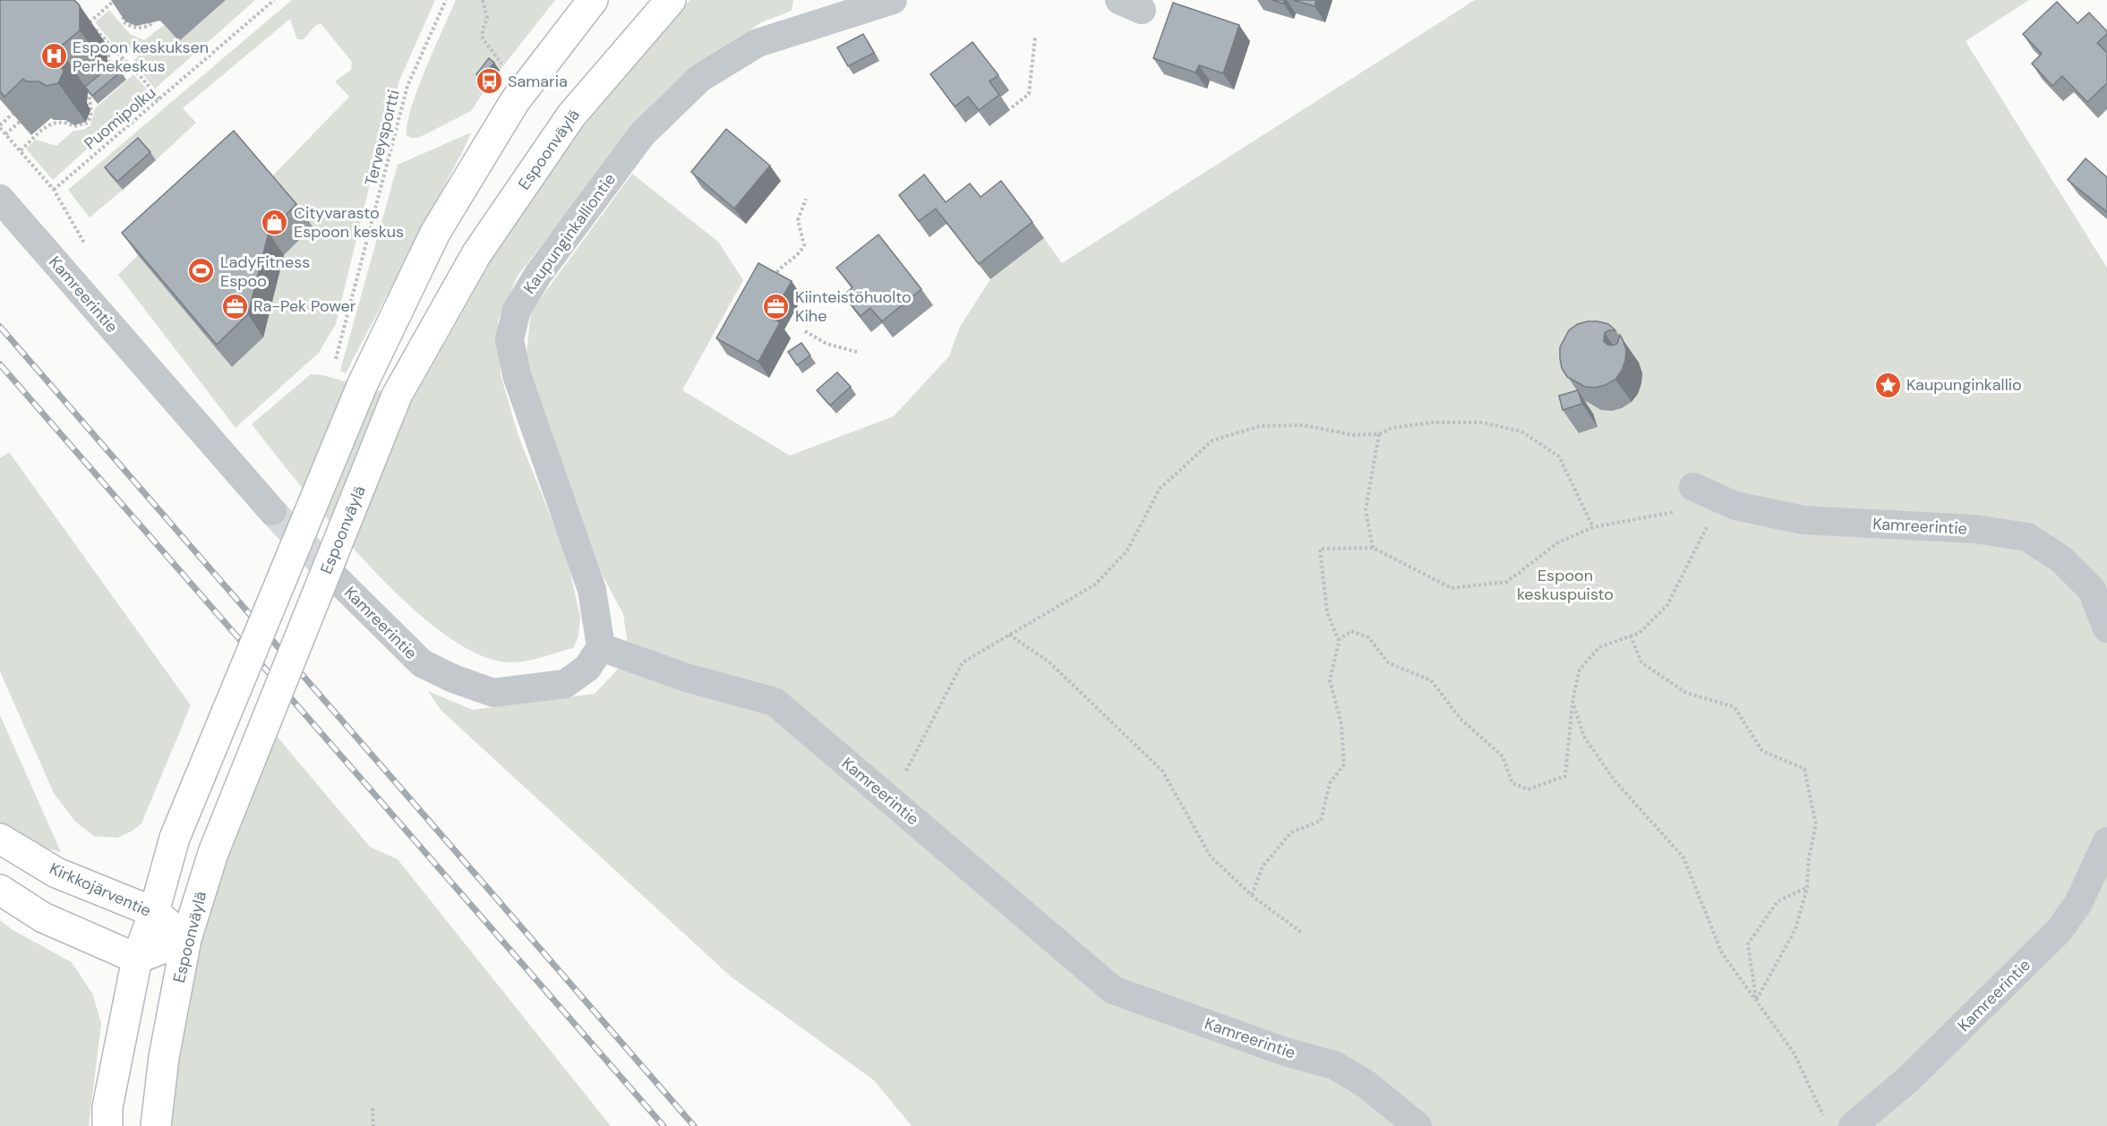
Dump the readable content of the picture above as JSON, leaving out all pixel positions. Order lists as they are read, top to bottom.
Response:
{
  "streets": {
    "main road": ["Espoonväylä", "Kirkkojärventie"],
    "street": ["Kaupunginkalliontie", "Kamreerintie"],
    "path": ["Puomipolku", "Terveysportti"]
  },
  "crossings": [
    ["Espoonväylä", "Kirkkojärventie"],
    ["Kaupunginkalliontie", "Kamreerintie"]
  ],
  "parks": ["Espoon keskuspuisto"],
  "places": {
    "hospital": ["Espoon keskuksen Perhekeskus"],
    "bus stop": ["Samaria"],
    "shop": ["Cityvarasto Espoon keskus"],
    "sports": ["LadyFitness Espoo"],
    "office": ["Ra-Pek Power", "Kiinteistöhuolto Kihe"],
    "place": ["Kaupunginkallio"]
  }
}
